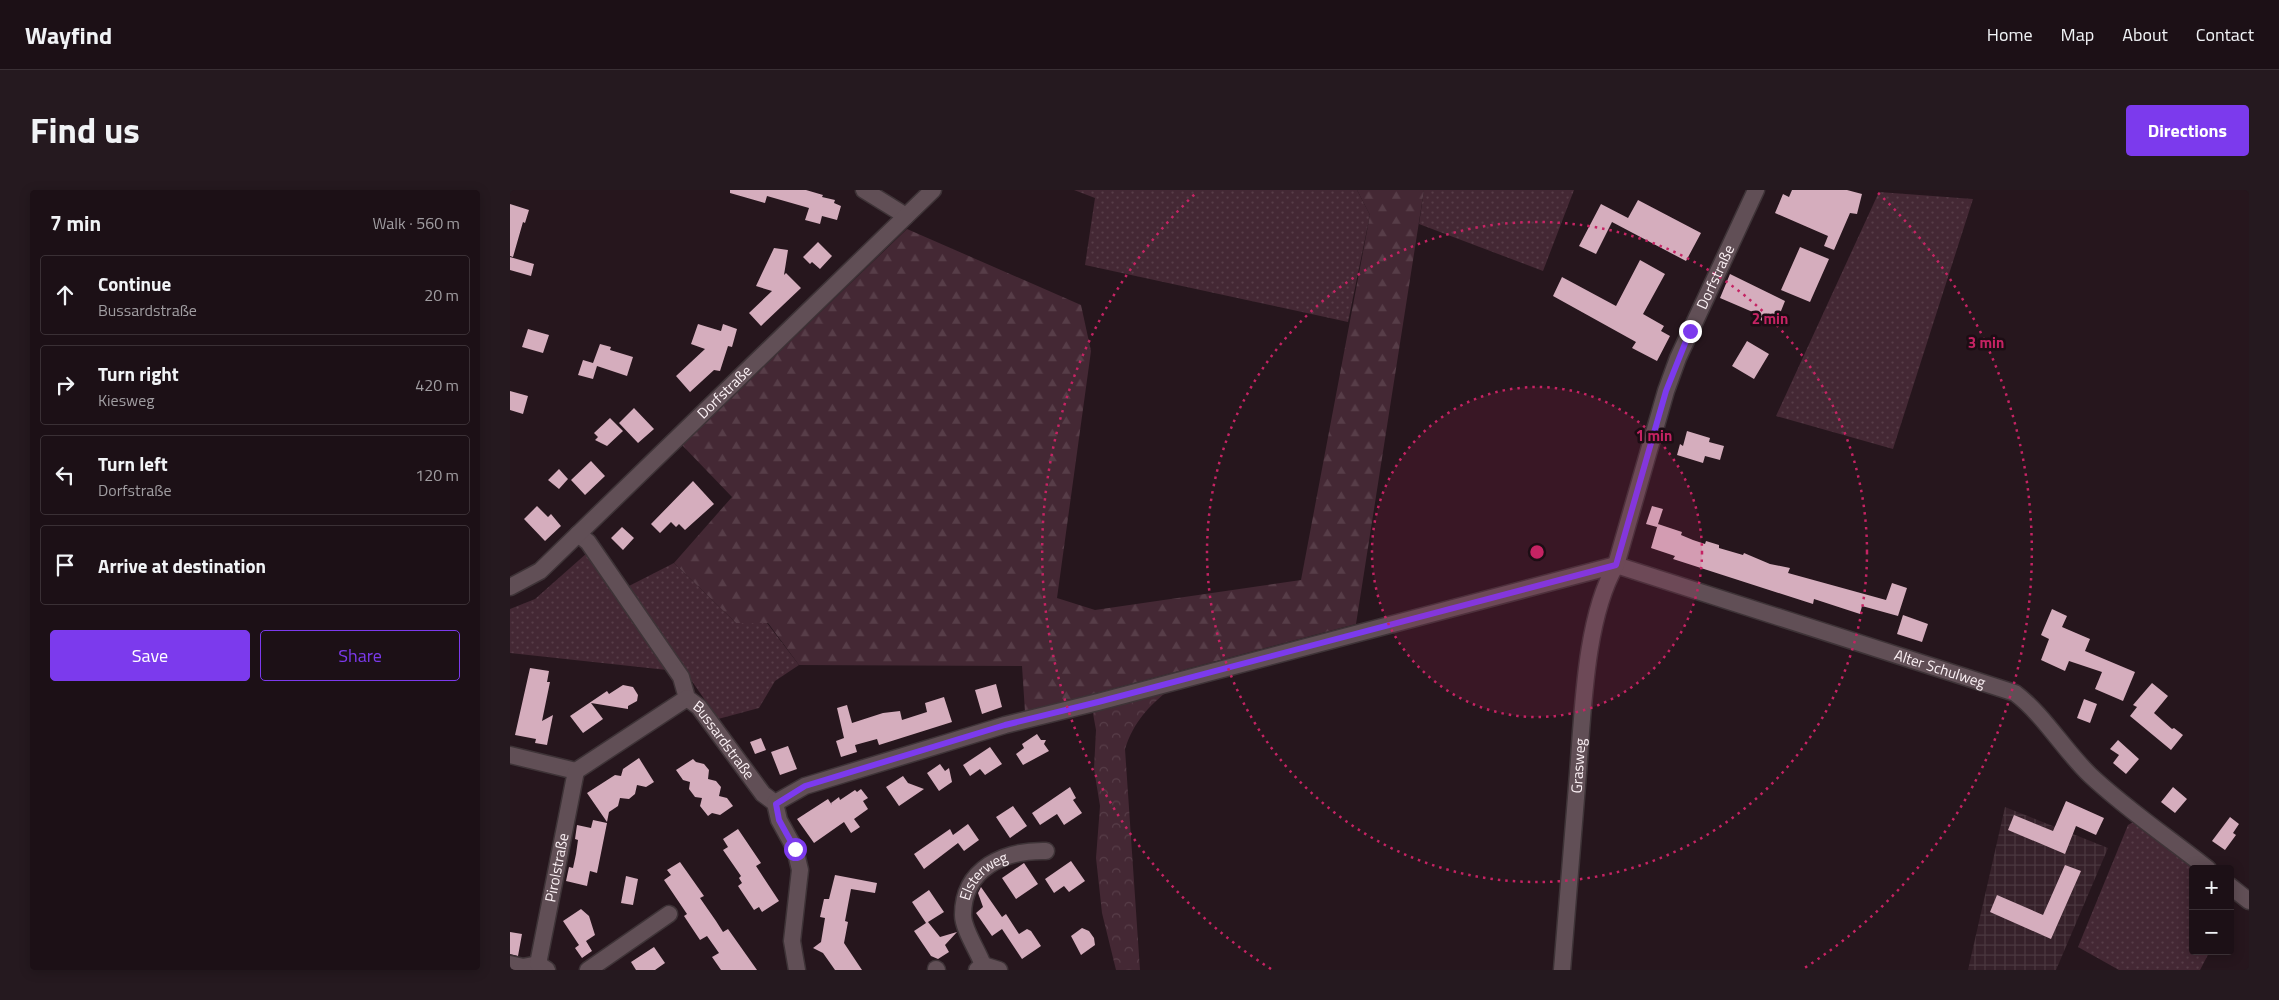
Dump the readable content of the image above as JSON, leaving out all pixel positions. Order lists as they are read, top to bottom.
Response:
{
  "streets": {
    "street": [
      "Dorfstraße",
      "Alter Schulweg",
      "Bussardstraße",
      "Grasweg",
      "Pirolstraße",
      "Elsterweg"
    ]
  },
  "crossings": [
    ["Dorfstraße", "Alter Schulweg"],
    ["Dorfstraße", "Bussardstraße"],
    ["Dorfstraße", "Grasweg"],
    ["Alter Schulweg", "Grasweg"]
  ],
  "page": {
    "header": "Wayfind",
    "nav": [
      "Home",
      "Map",
      "About",
      "Contact"
    ],
    "title": "Find us",
    "buttons": [
      "Directions",
      ["Save", "Share"]
    ],
    "heading": ["7 min", "Walk · 560 m"],
    "list": [
      ["Continue", "Bussardstraße", "20 m"],
      ["Turn right", "Kiesweg", "420 m"],
      ["Turn left", "Dorfstraße", "120 m"],
      "Arrive at destination"
    ],
    "map_buttons": ["+", "−"]
  },
  "rings": ["2 min", "3 min", "1 min"]
}
